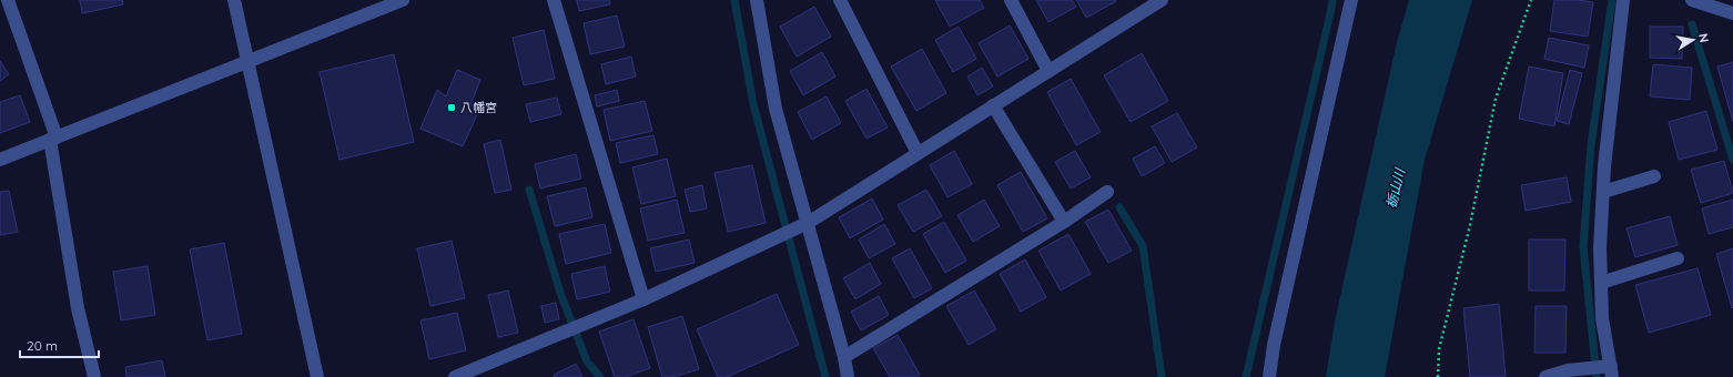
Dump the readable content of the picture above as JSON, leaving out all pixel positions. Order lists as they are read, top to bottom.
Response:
{
  "water": ["栃山川"],
  "places": ["八幡宮"],
  "scale_bar": "20 m",
  "north": "right"
}
